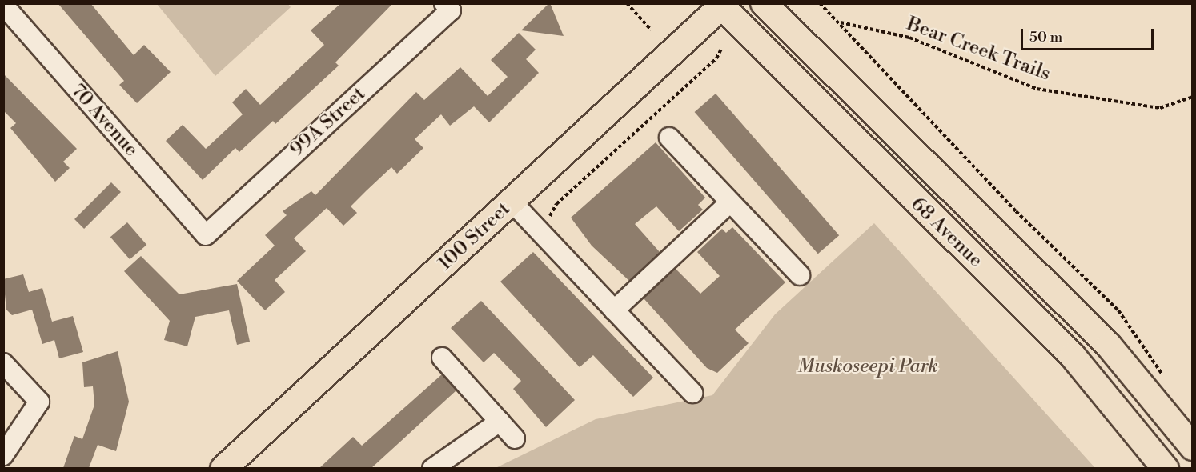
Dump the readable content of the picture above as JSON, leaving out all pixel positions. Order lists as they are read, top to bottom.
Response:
{
  "streets": {
    "main road": ["68 Avenue", "100 Street"],
    "street": ["70 Avenue", "99A Street"],
    "path": ["Bear Creek Trails"]
  },
  "crossings": [
    ["70 Avenue", "99A Street"],
    ["68 Avenue", "100 Street"]
  ],
  "parks": ["Muskoseepi Park"],
  "scale_bar": "50 m"
}
